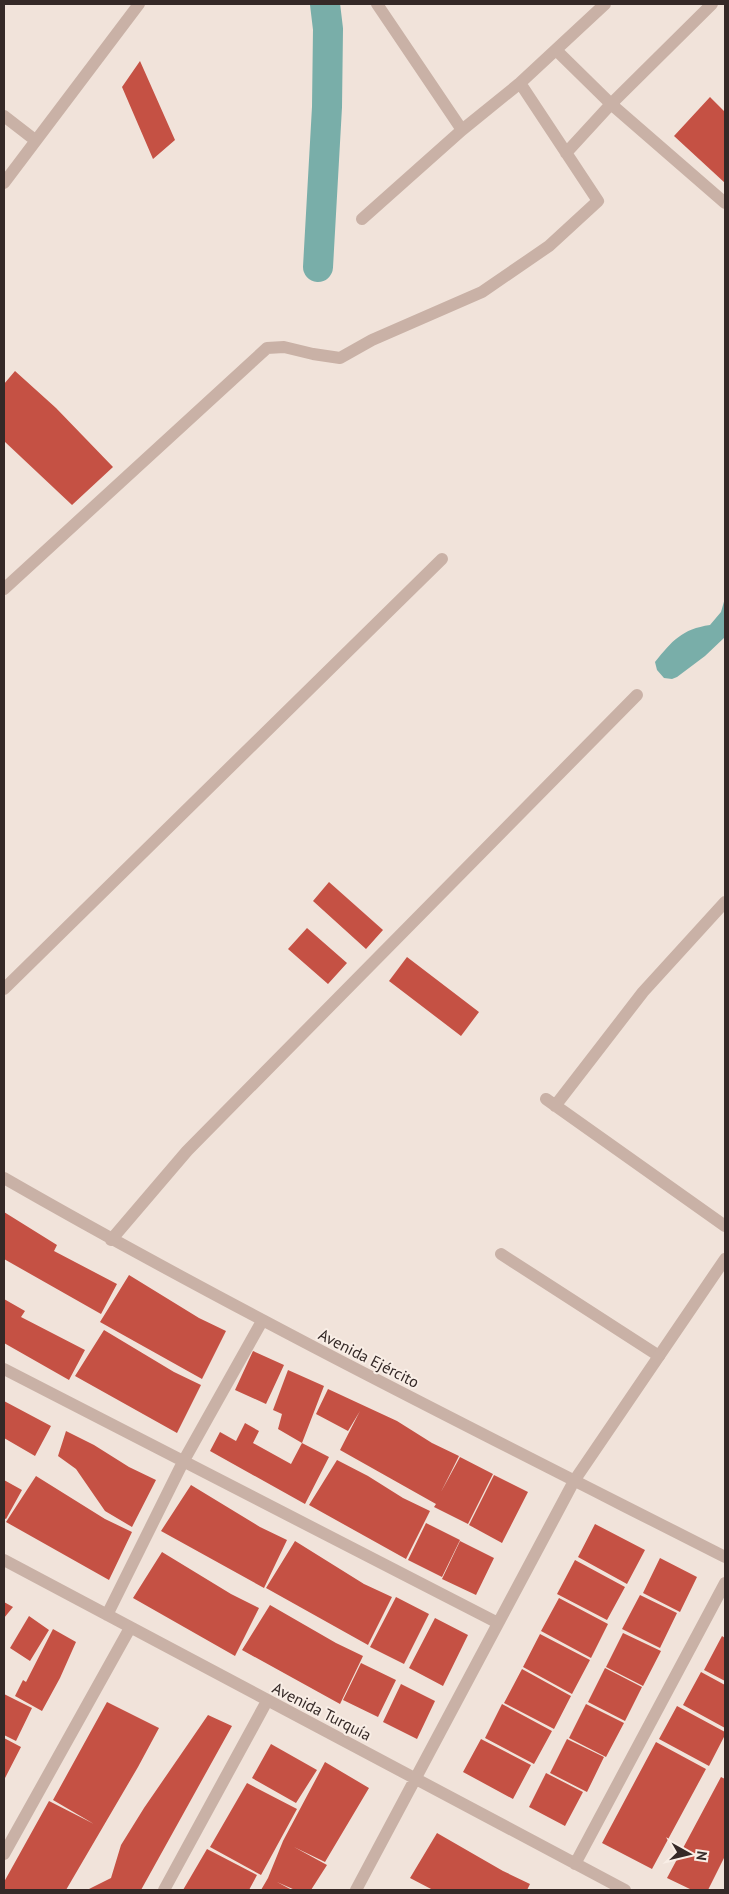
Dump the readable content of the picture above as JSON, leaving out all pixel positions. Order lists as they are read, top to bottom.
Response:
{
  "streets": {
    "street": ["Avenida Ejército", "Avenida Turquía"]
  },
  "north": "right"
}
